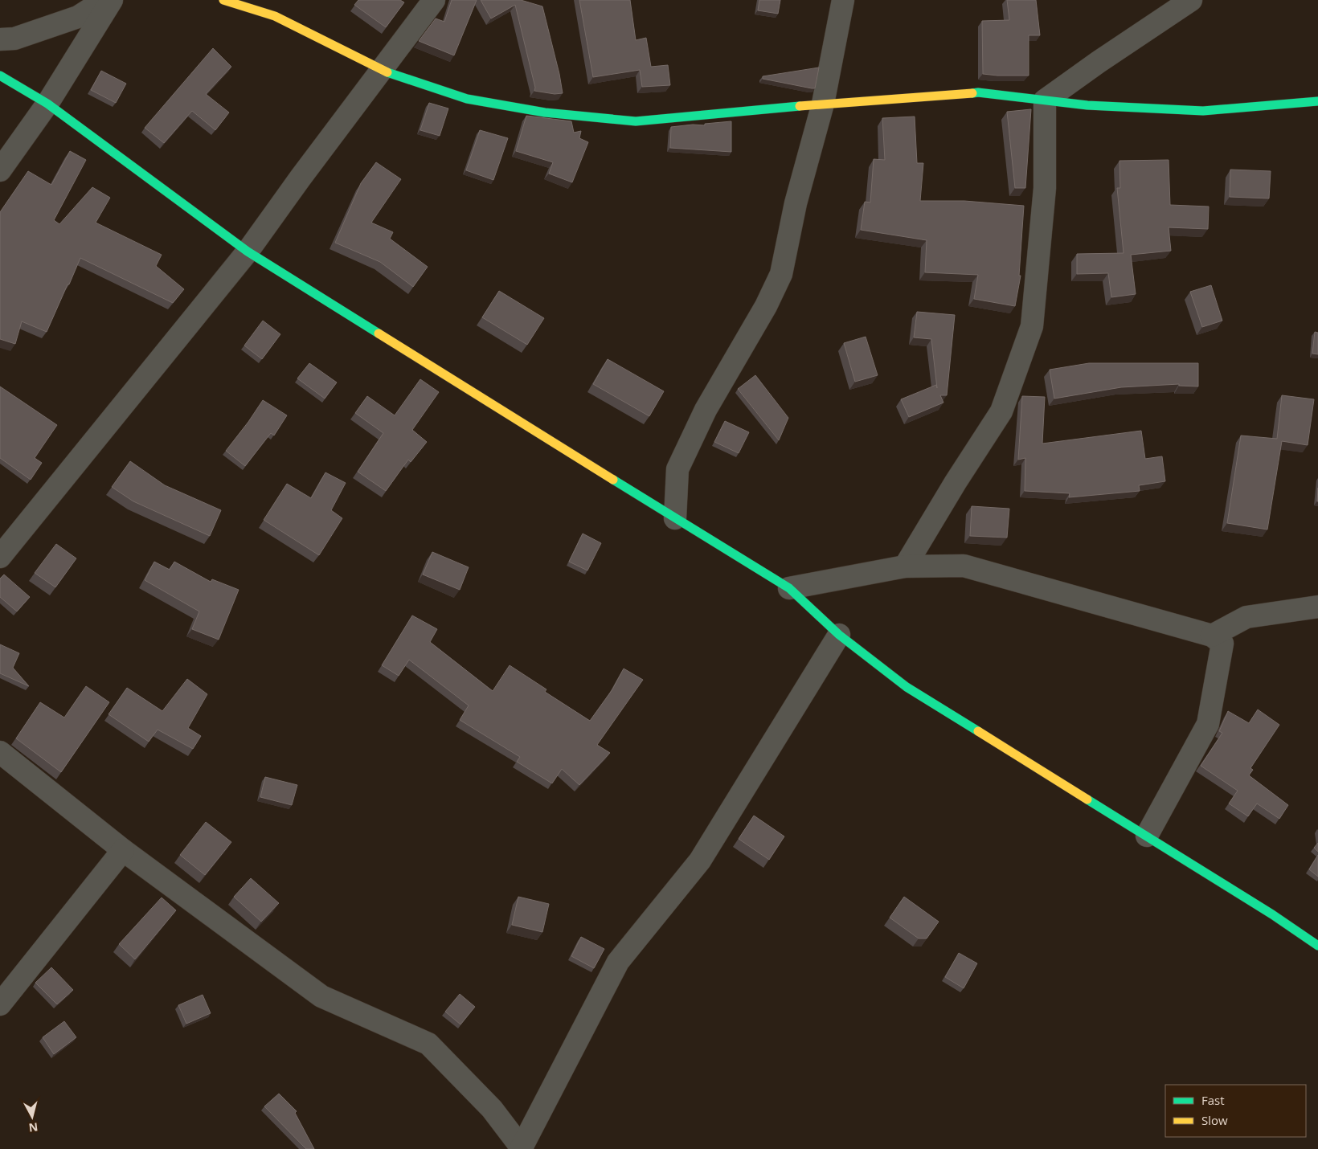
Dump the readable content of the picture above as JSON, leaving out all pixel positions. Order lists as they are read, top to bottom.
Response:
{
  "legend": ["Fast", "Slow"],
  "north": "bottom"
}
